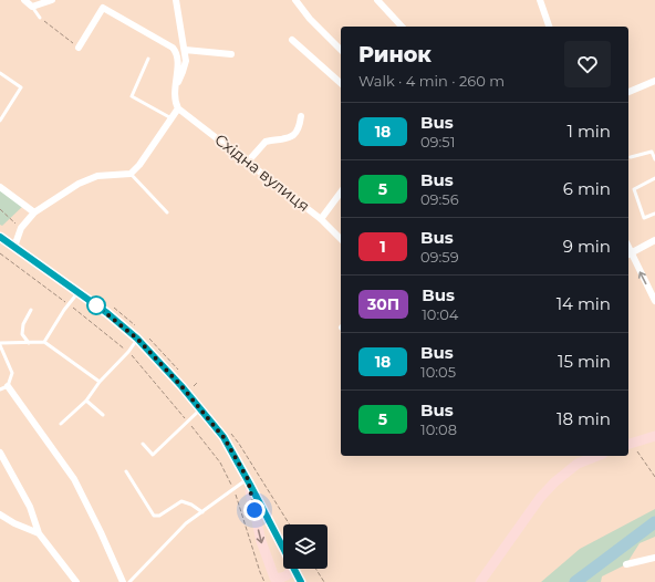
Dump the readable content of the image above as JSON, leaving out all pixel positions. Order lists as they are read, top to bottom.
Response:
{
  "streets": {
    "street": ["Східна вулиця"]
  },
  "lines": ["bus line 18"],
  "page": {
    "heading": ["Ринок", "Walk · 4 min · 260 m"],
    "list": [
      {
        "mark": "18",
        "name": "Bus",
        "note": "09:51",
        "value": "1 min"
      },
      {
        "mark": "5",
        "name": "Bus",
        "note": "09:56",
        "value": "6 min"
      },
      {
        "mark": "1",
        "name": "Bus",
        "note": "09:59",
        "value": "9 min"
      },
      {
        "mark": "30П",
        "name": "Bus",
        "note": "10:04",
        "value": "14 min"
      },
      {
        "mark": "18",
        "name": "Bus",
        "note": "10:05",
        "value": "15 min"
      },
      {
        "mark": "5",
        "name": "Bus",
        "note": "10:08",
        "value": "18 min"
      }
    ]
  }
}
